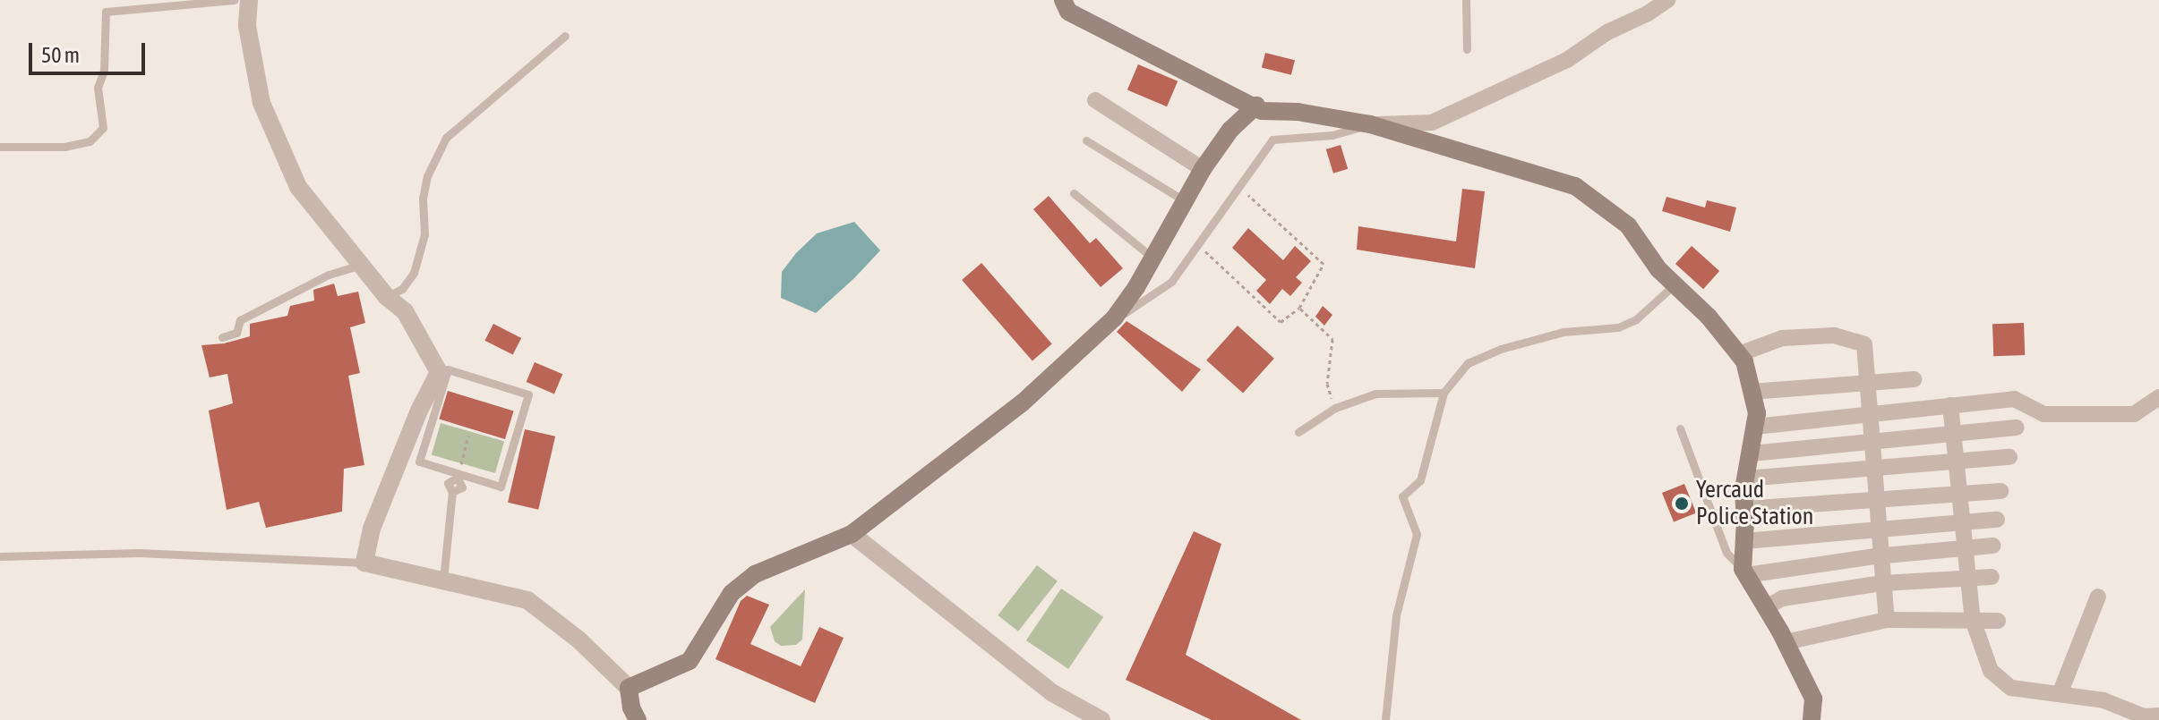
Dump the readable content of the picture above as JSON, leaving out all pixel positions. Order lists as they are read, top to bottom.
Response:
{
  "places": ["Yercaud Police Station"],
  "scale_bar": "50 m"
}
